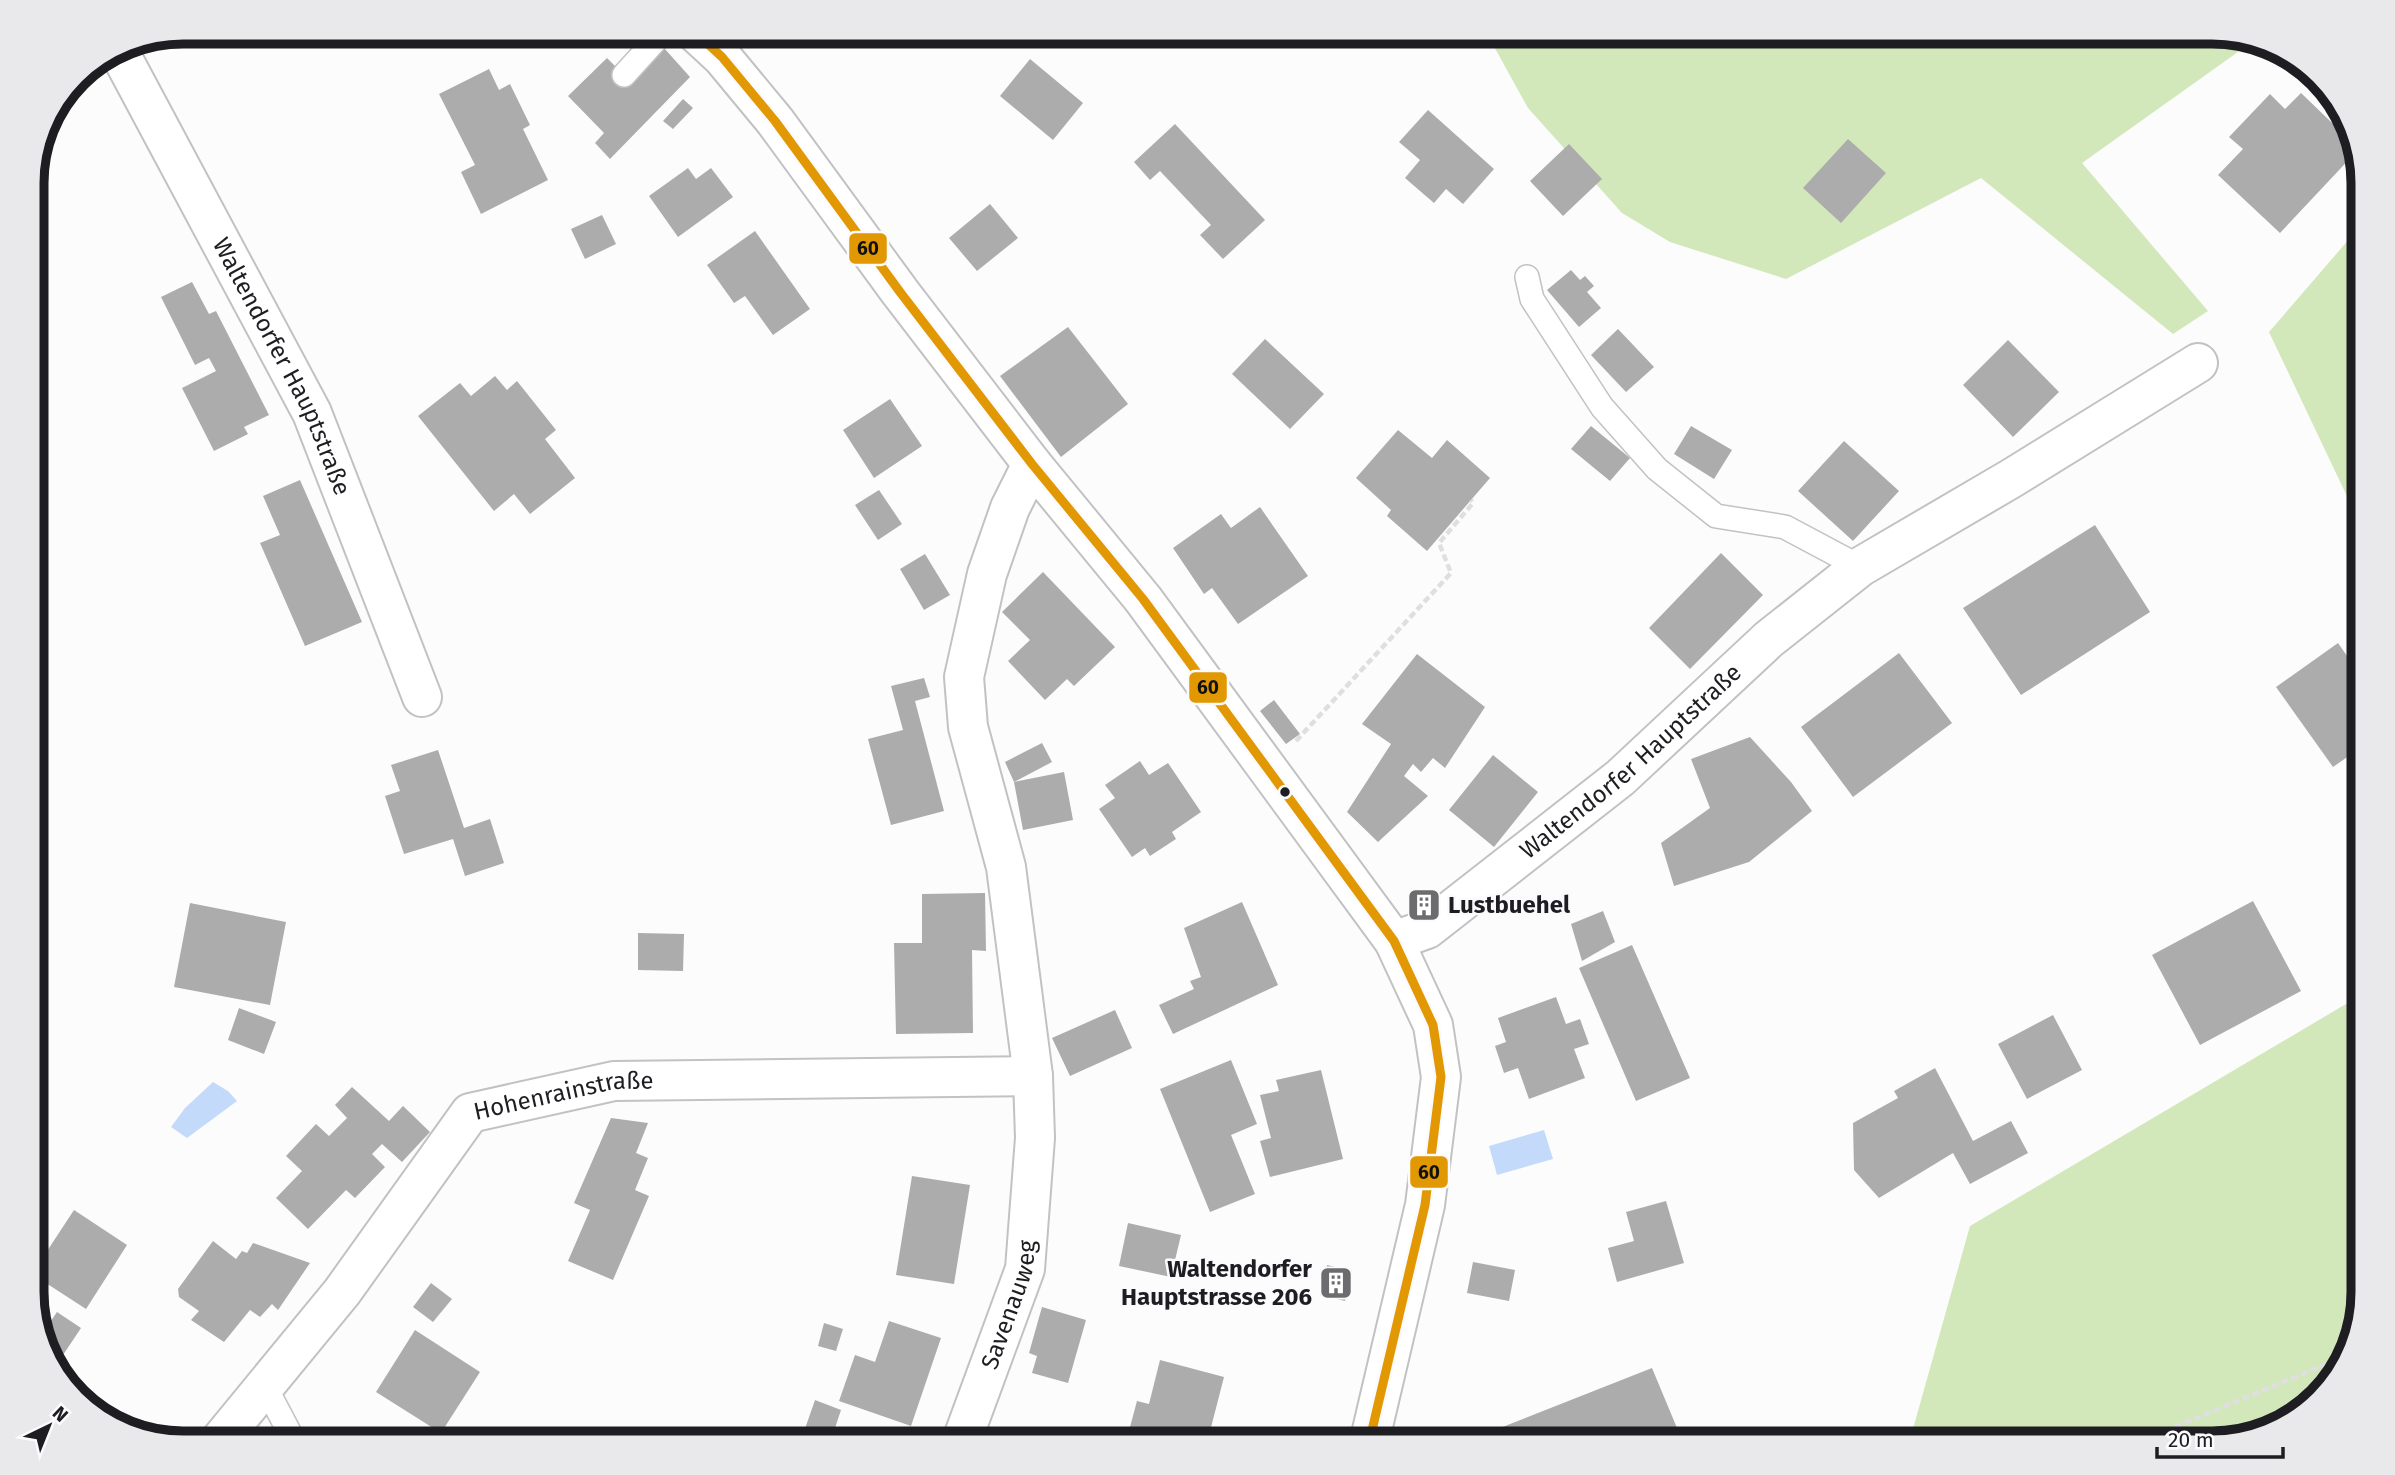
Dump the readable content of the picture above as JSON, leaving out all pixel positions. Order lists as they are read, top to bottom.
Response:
{
  "streets": {
    "street": ["Waltendorfer Hauptstraße", "Hohenrainstraße", "Savenauweg"]
  },
  "crossings": [
    ["Hohenrainstraße", "Savenauweg"]
  ],
  "places": {
    "building": ["Lustbuehel", "Waltendorfer Hauptstrasse 206"]
  },
  "lines": ["transit line 60"],
  "scale_bar": "20 m",
  "north": "top right"
}
